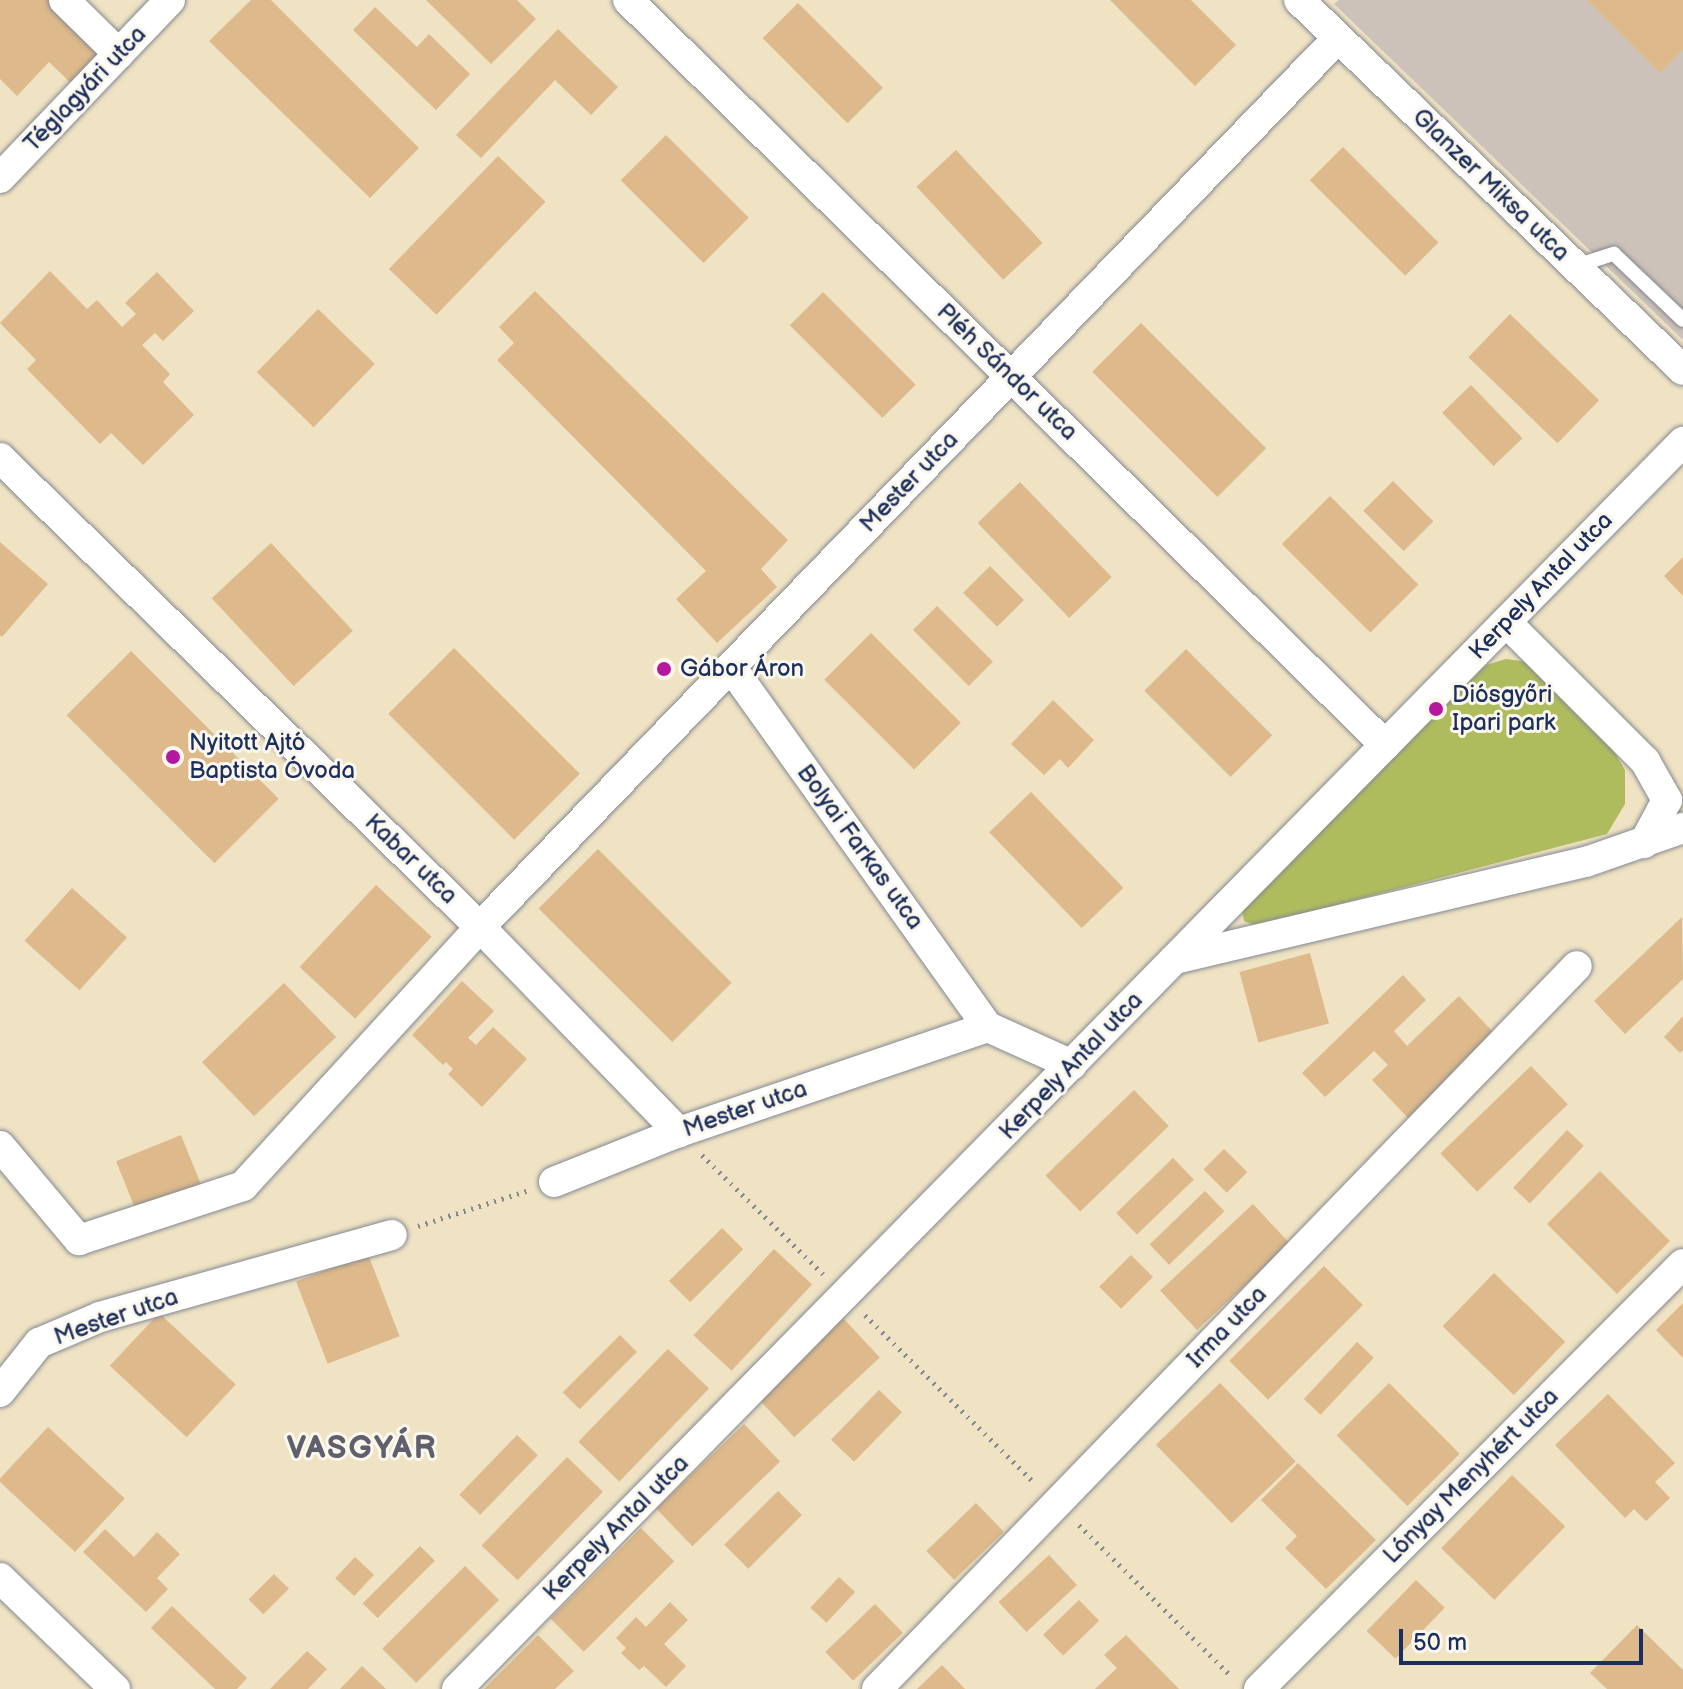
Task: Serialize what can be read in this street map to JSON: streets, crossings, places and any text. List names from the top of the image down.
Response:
{
  "streets": {
    "street": [
      "Téglagyári utca",
      "Glanzer Miksa utca",
      "Pléh Sándor utca",
      "Mester utca",
      "Kerpely Antal utca",
      "Bolyai Farkas utca",
      "Kabar utca",
      "Irma utca",
      "Lónyay Menyhért utca"
    ]
  },
  "crossings": [
    ["Glanzer Miksa utca", "Mester utca"],
    ["Pléh Sándor utca", "Mester utca"],
    ["Pléh Sándor utca", "Kerpely Antal utca"],
    ["Mester utca", "Bolyai Farkas utca"],
    ["Mester utca", "Kabar utca"]
  ],
  "districts": ["VASGYÁR"],
  "places": ["Gábor Áron", "Diósgyőri Ipari park", "Nyitott Ajtó Baptista Óvoda"],
  "scale_bar": "50 m"
}
